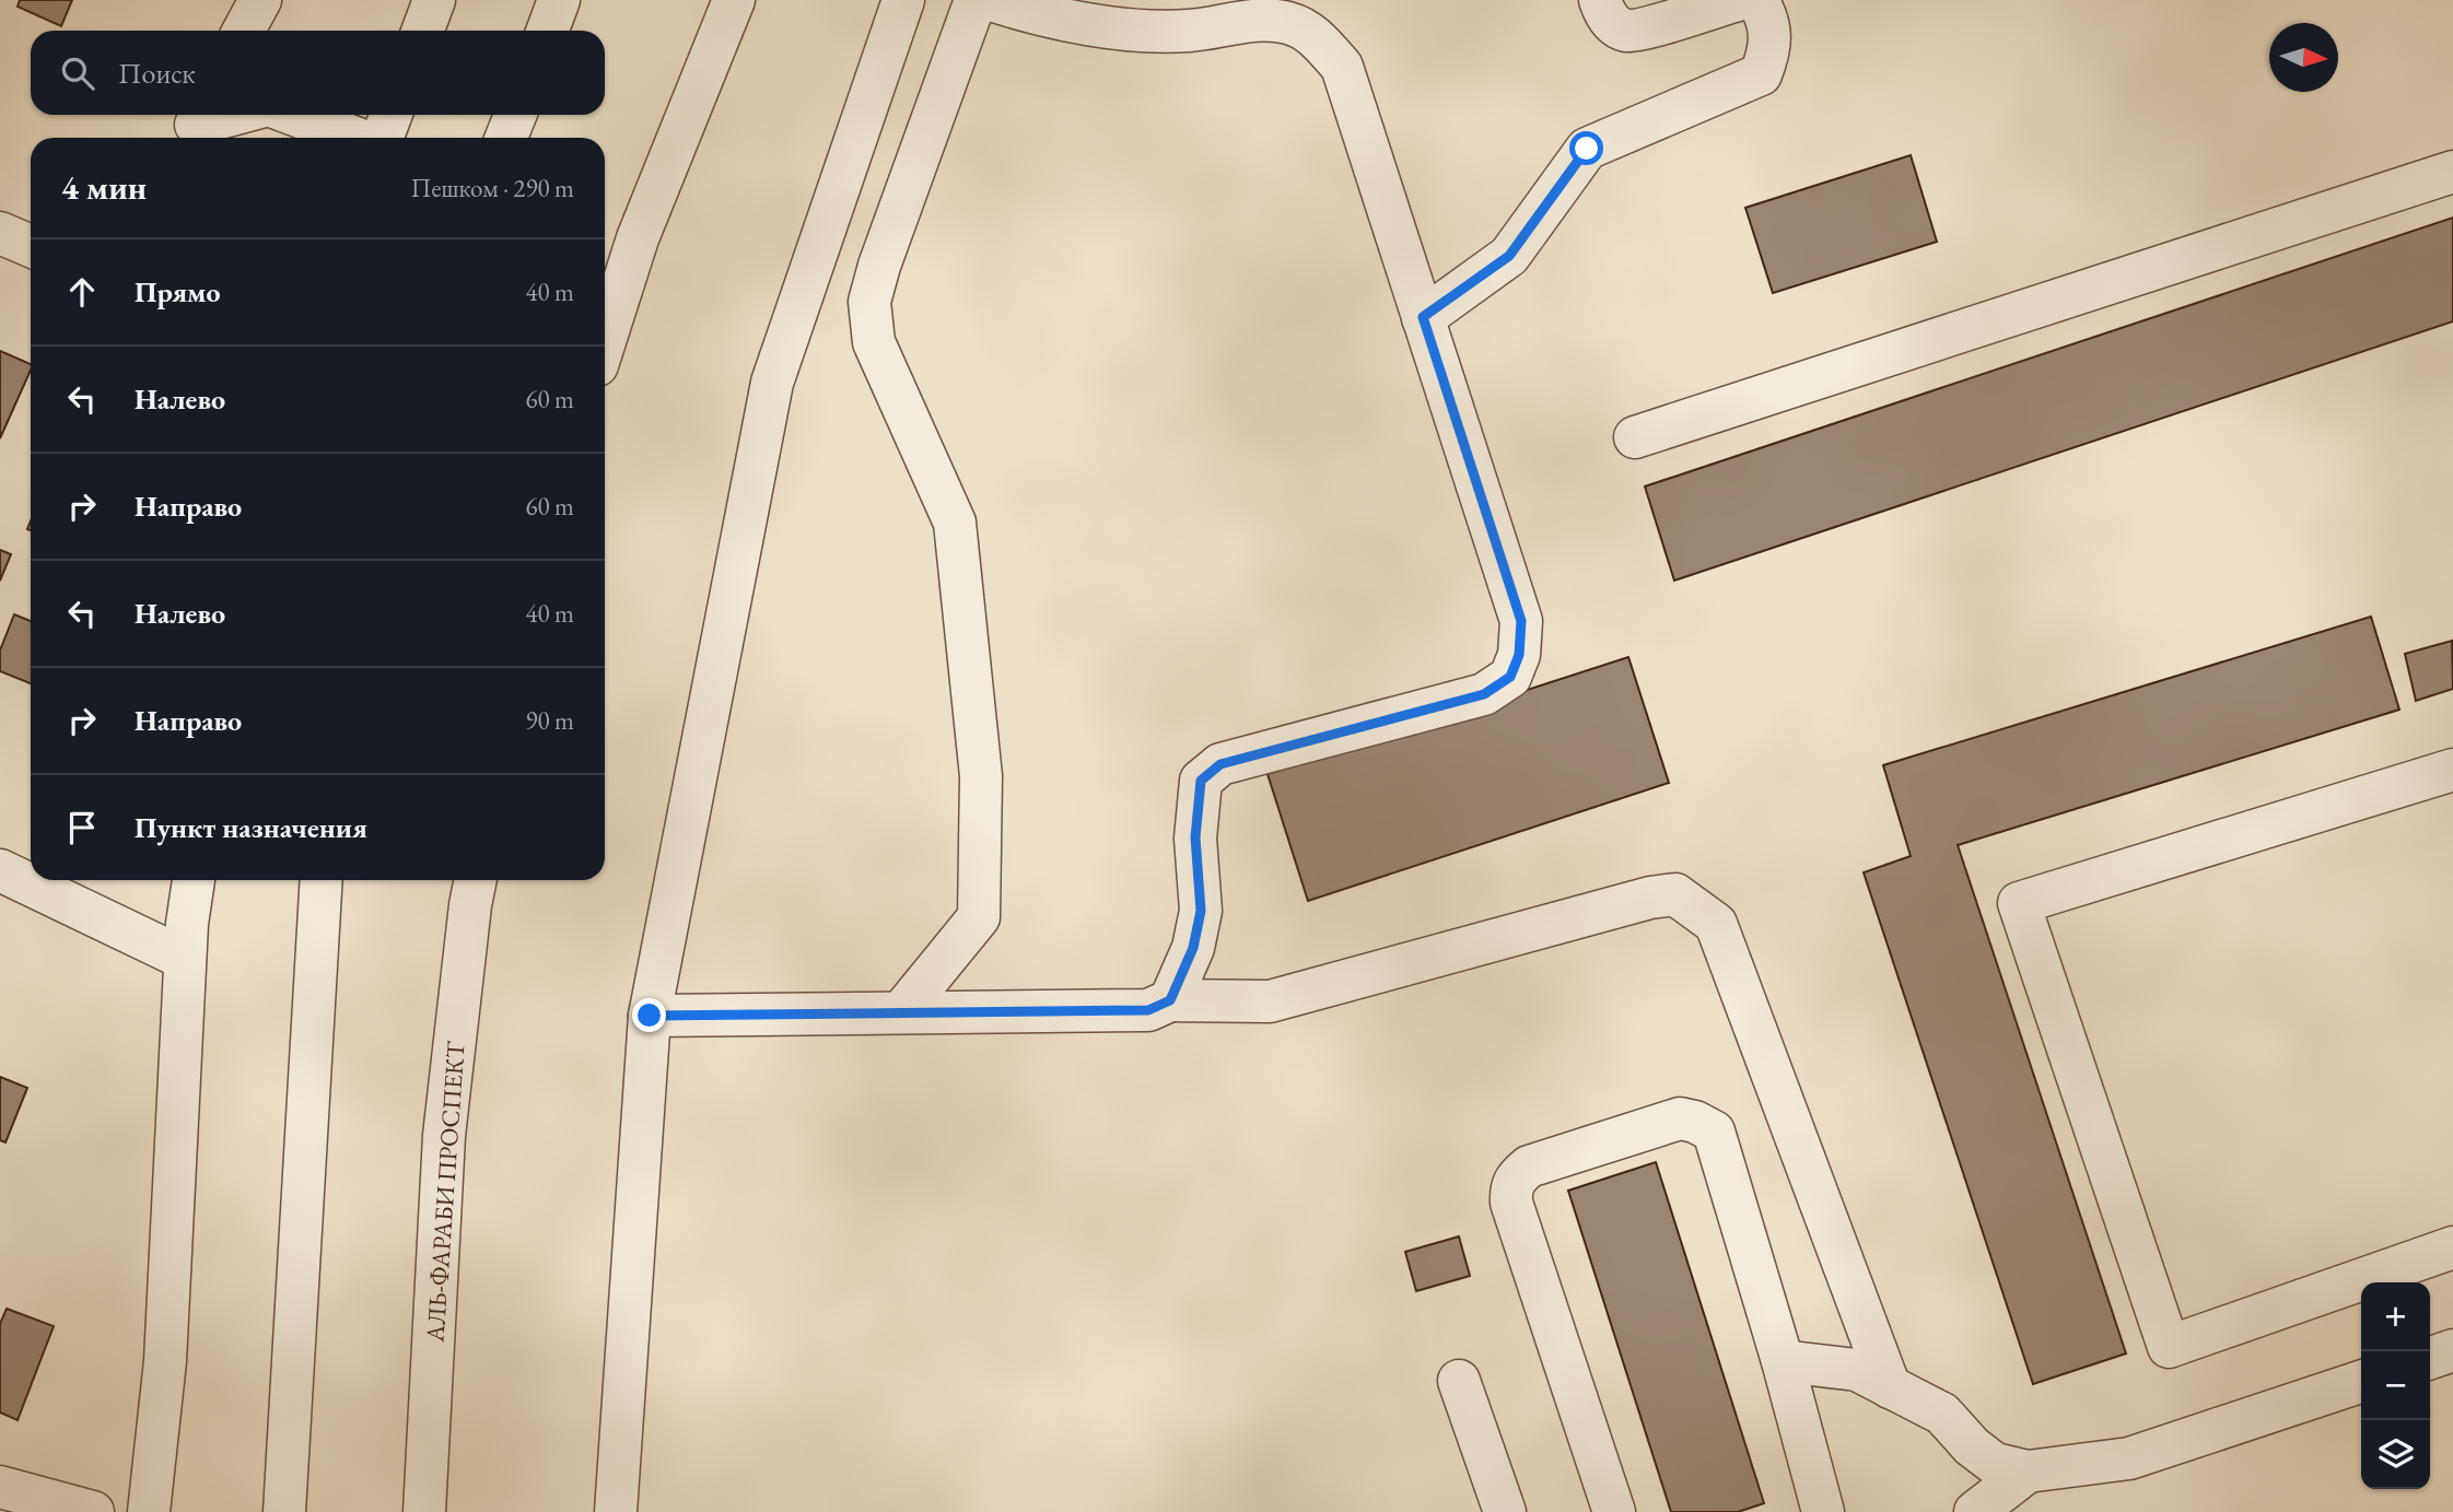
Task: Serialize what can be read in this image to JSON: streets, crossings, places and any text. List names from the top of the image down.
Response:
{
  "streets": {
    "street": ["АЛЬ-ФАРАБИ ПРОСПЕКТ"]
  },
  "north": "right",
  "page": {
    "search": "Поиск",
    "heading": ["4 мин", "Пешком · 290 m"],
    "list": [
      ["Прямо", "40 m"],
      ["Налево", "60 m"],
      ["Направо", "60 m"],
      ["Налево", "40 m"],
      ["Направо", "90 m"],
      "Пункт назначения"
    ],
    "map_buttons": ["+", "−"]
  }
}
